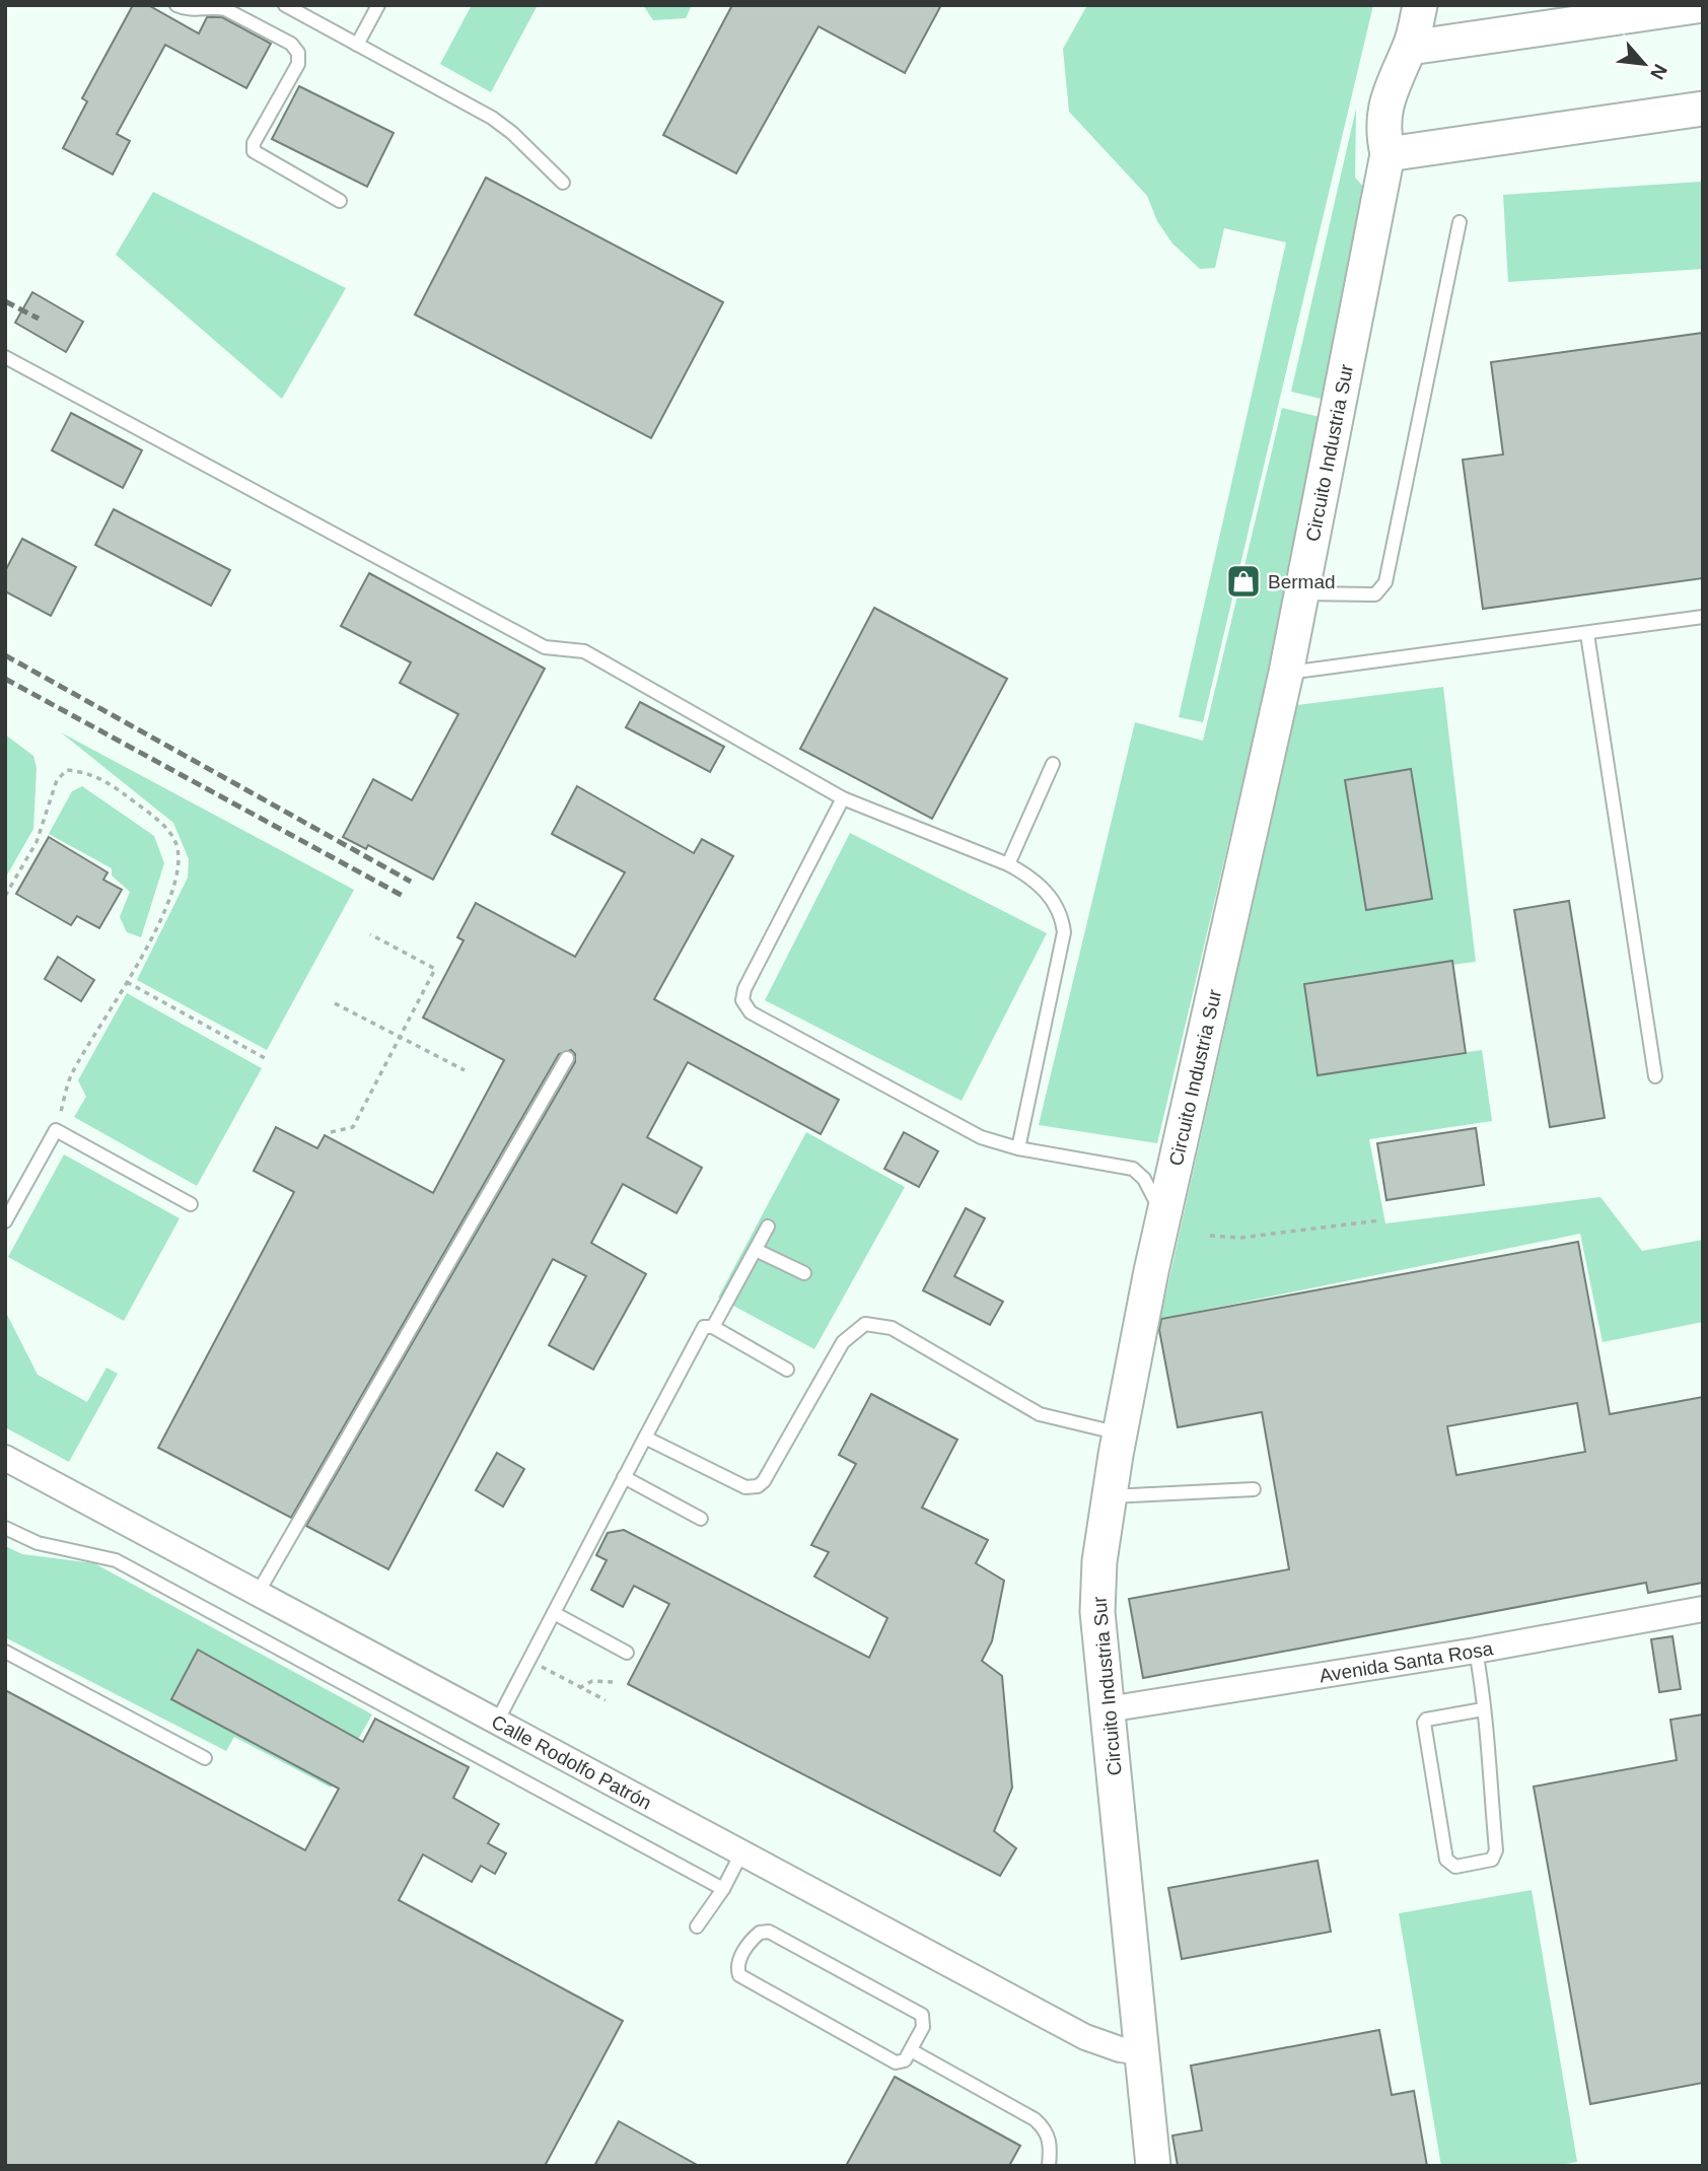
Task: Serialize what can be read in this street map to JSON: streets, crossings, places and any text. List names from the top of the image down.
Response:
{
  "streets": {
    "main road": ["Circuito Industria Sur"],
    "street": ["Avenida Santa Rosa", "Calle Rodolfo Patrón"]
  },
  "crossings": [
    ["Circuito Industria Sur", "Avenida Santa Rosa"],
    ["Circuito Industria Sur", "Calle Rodolfo Patrón"]
  ],
  "places": {
    "shop": ["Bermad"]
  },
  "north": "bottom right"
}
